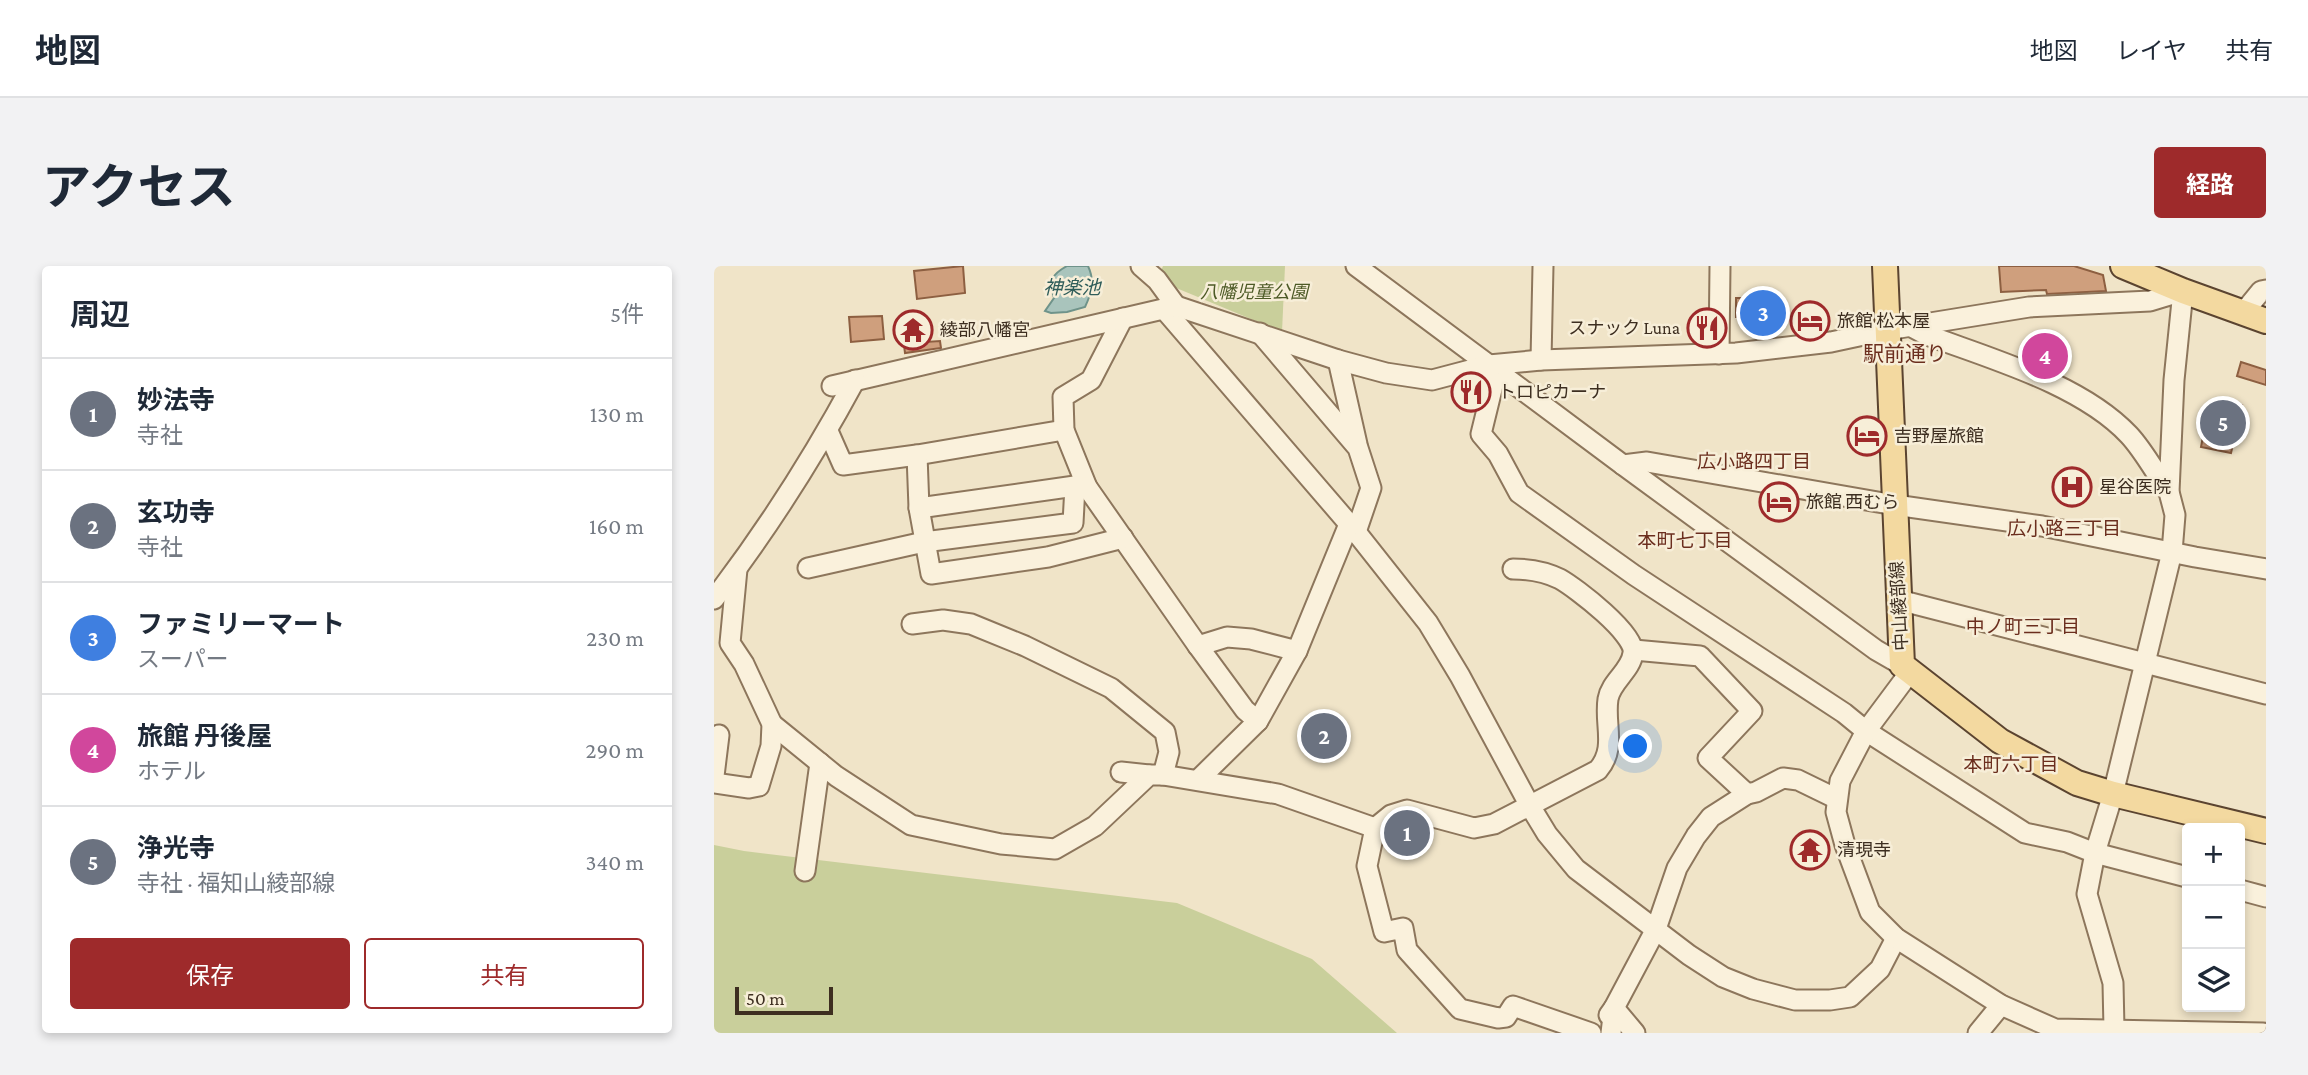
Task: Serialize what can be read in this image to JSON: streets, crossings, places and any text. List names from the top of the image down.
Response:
{
  "streets": {
    "main road": ["中山綾部線"]
  },
  "districts": [
    "駅前通り",
    "広小路四丁目",
    "広小路三丁目",
    "本町七丁目",
    "中ノ町三丁目",
    "本町六丁目"
  ],
  "water": ["神楽池"],
  "parks": ["八幡児童公園"],
  "places": {
    "hotel": ["旅館 松本屋", "吉野屋旅館", "旅館 西むら"],
    "restaurant": ["スナック Luna", "トロピカーナ"],
    "temple": ["綾部八幡宮", "清現寺"],
    "hospital": ["星谷医院"]
  },
  "scale_bar": "50 m",
  "page": {
    "header": "地図",
    "nav": ["地図", "レイヤ", "共有"],
    "title": "アクセス",
    "buttons": [
      "経路",
      ["保存", "共有"]
    ],
    "heading": ["周辺", "5件"],
    "pins": [
      "3",
      "4",
      "5",
      "2",
      "1"
    ],
    "list": [
      {
        "mark": "1",
        "name": "妙法寺",
        "note": "寺社",
        "value": "130 m"
      },
      {
        "mark": "2",
        "name": "玄功寺",
        "note": "寺社",
        "value": "160 m"
      },
      {
        "mark": "3",
        "name": "ファミリーマート",
        "note": "スーパー",
        "value": "230 m"
      },
      {
        "mark": "4",
        "name": "旅館 丹後屋",
        "note": "ホテル",
        "value": "290 m"
      },
      {
        "mark": "5",
        "name": "浄光寺",
        "note": "寺社 · 福知山綾部線",
        "value": "340 m"
      }
    ],
    "map_buttons": ["+", "−"],
    "scale": "50 m"
  }
}
